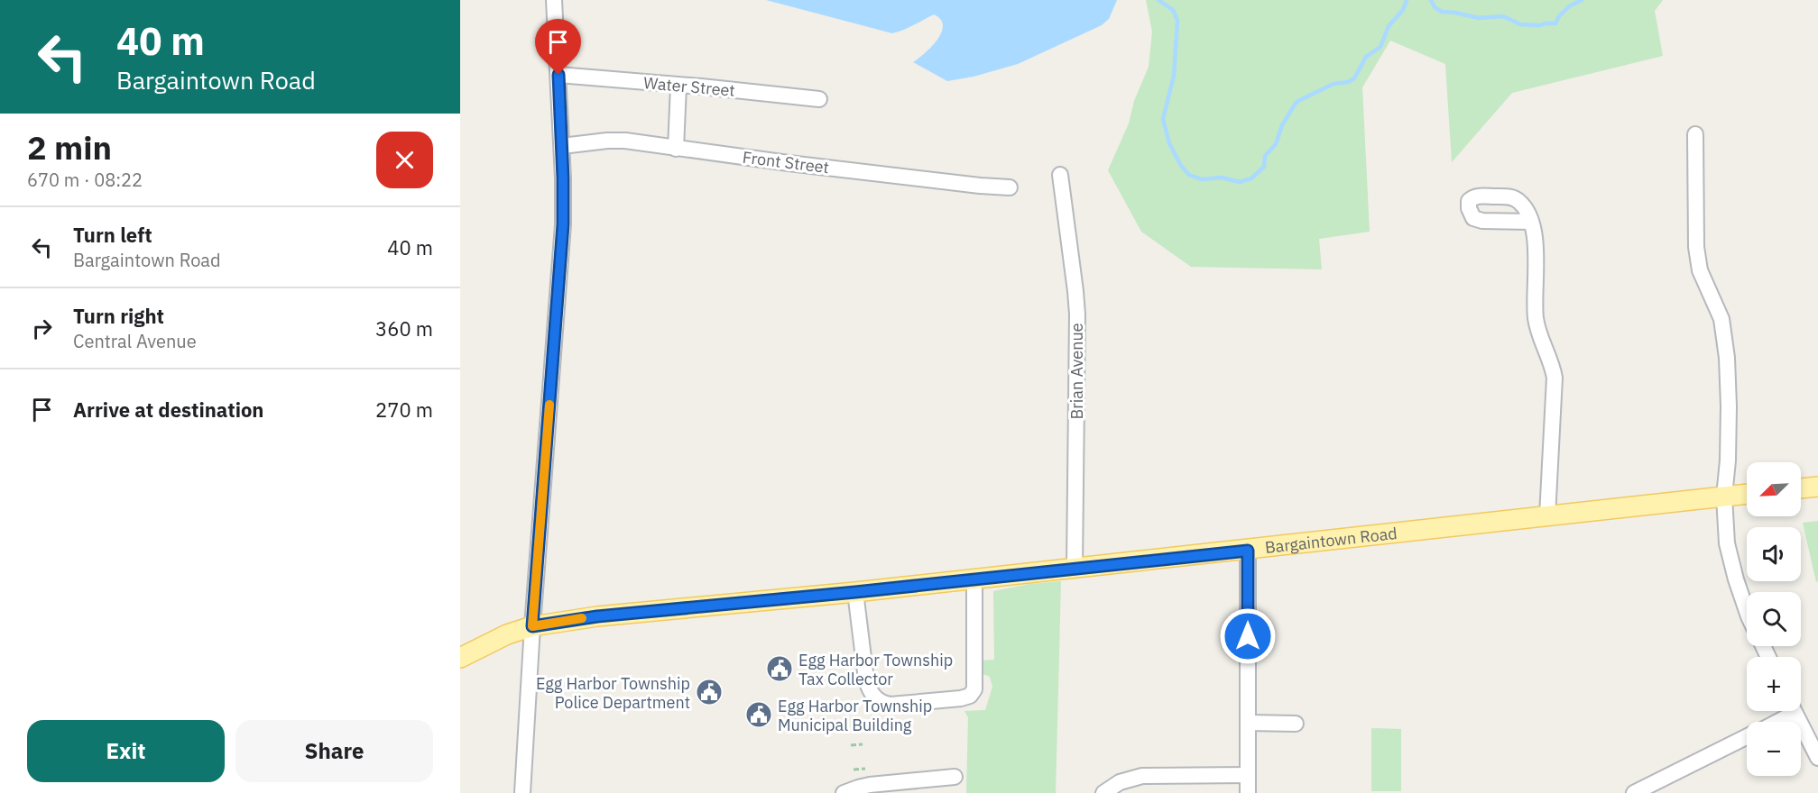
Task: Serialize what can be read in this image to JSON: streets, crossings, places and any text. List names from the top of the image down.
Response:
{
  "streets": {
    "main road": ["Bargaintown Road"],
    "street": ["Water Street", "Front Street", "Brian Avenue"]
  },
  "crossings": [
    ["Brian Avenue", "Bargaintown Road"]
  ],
  "places": {
    "public building": ["Egg Harbor Township Tax Collector", "Egg Harbor Township Police Department", "Egg Harbor Township Municipal Building"]
  },
  "north": "bottom left",
  "page": {
    "turn": ["40 m", "Bargaintown Road"],
    "heading": ["2 min", "670 m · 08:22"],
    "list": [
      {
        "name": "Turn left",
        "note": "Bargaintown Road",
        "value": "40 m"
      },
      {
        "name": "Turn right",
        "note": "Central Avenue",
        "value": "360 m"
      },
      {
        "name": "Arrive at destination",
        "value": "270 m"
      }
    ],
    "map_buttons": ["+", "−"],
    "buttons": ["Exit", "Share"]
  }
}
